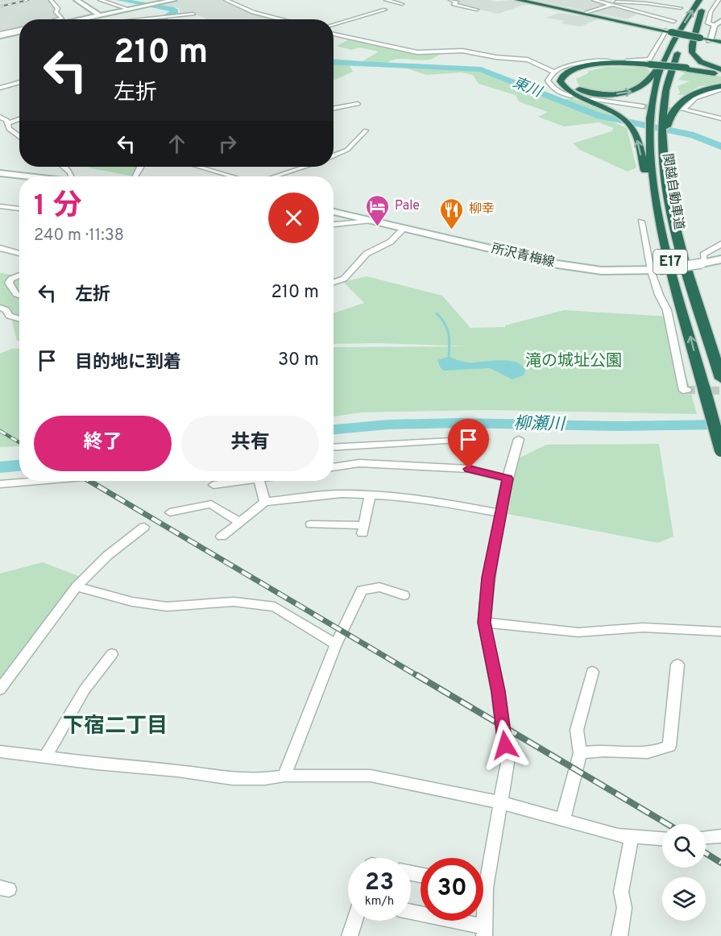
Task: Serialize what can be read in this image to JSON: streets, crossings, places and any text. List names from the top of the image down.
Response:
{
  "streets": {
    "highway": ["関越自動車道", "E17"],
    "street": ["所沢青梅線"]
  },
  "districts": ["下宿二丁目"],
  "water": ["東川", "柳瀬川"],
  "parks": ["滝の城址公園"],
  "places": {
    "hotel": ["Pale"],
    "restaurant": ["柳幸"]
  },
  "page": {
    "turn": ["210 m", "左折"],
    "heading": ["1 分", "240 m · 11:38"],
    "list": [
      {
        "name": "左折",
        "value": "210 m"
      },
      {
        "name": "目的地に到着",
        "value": "30 m"
      }
    ],
    "buttons": ["終了", "共有"],
    "speed": "23 km/h",
    "limit": "30"
  }
}
